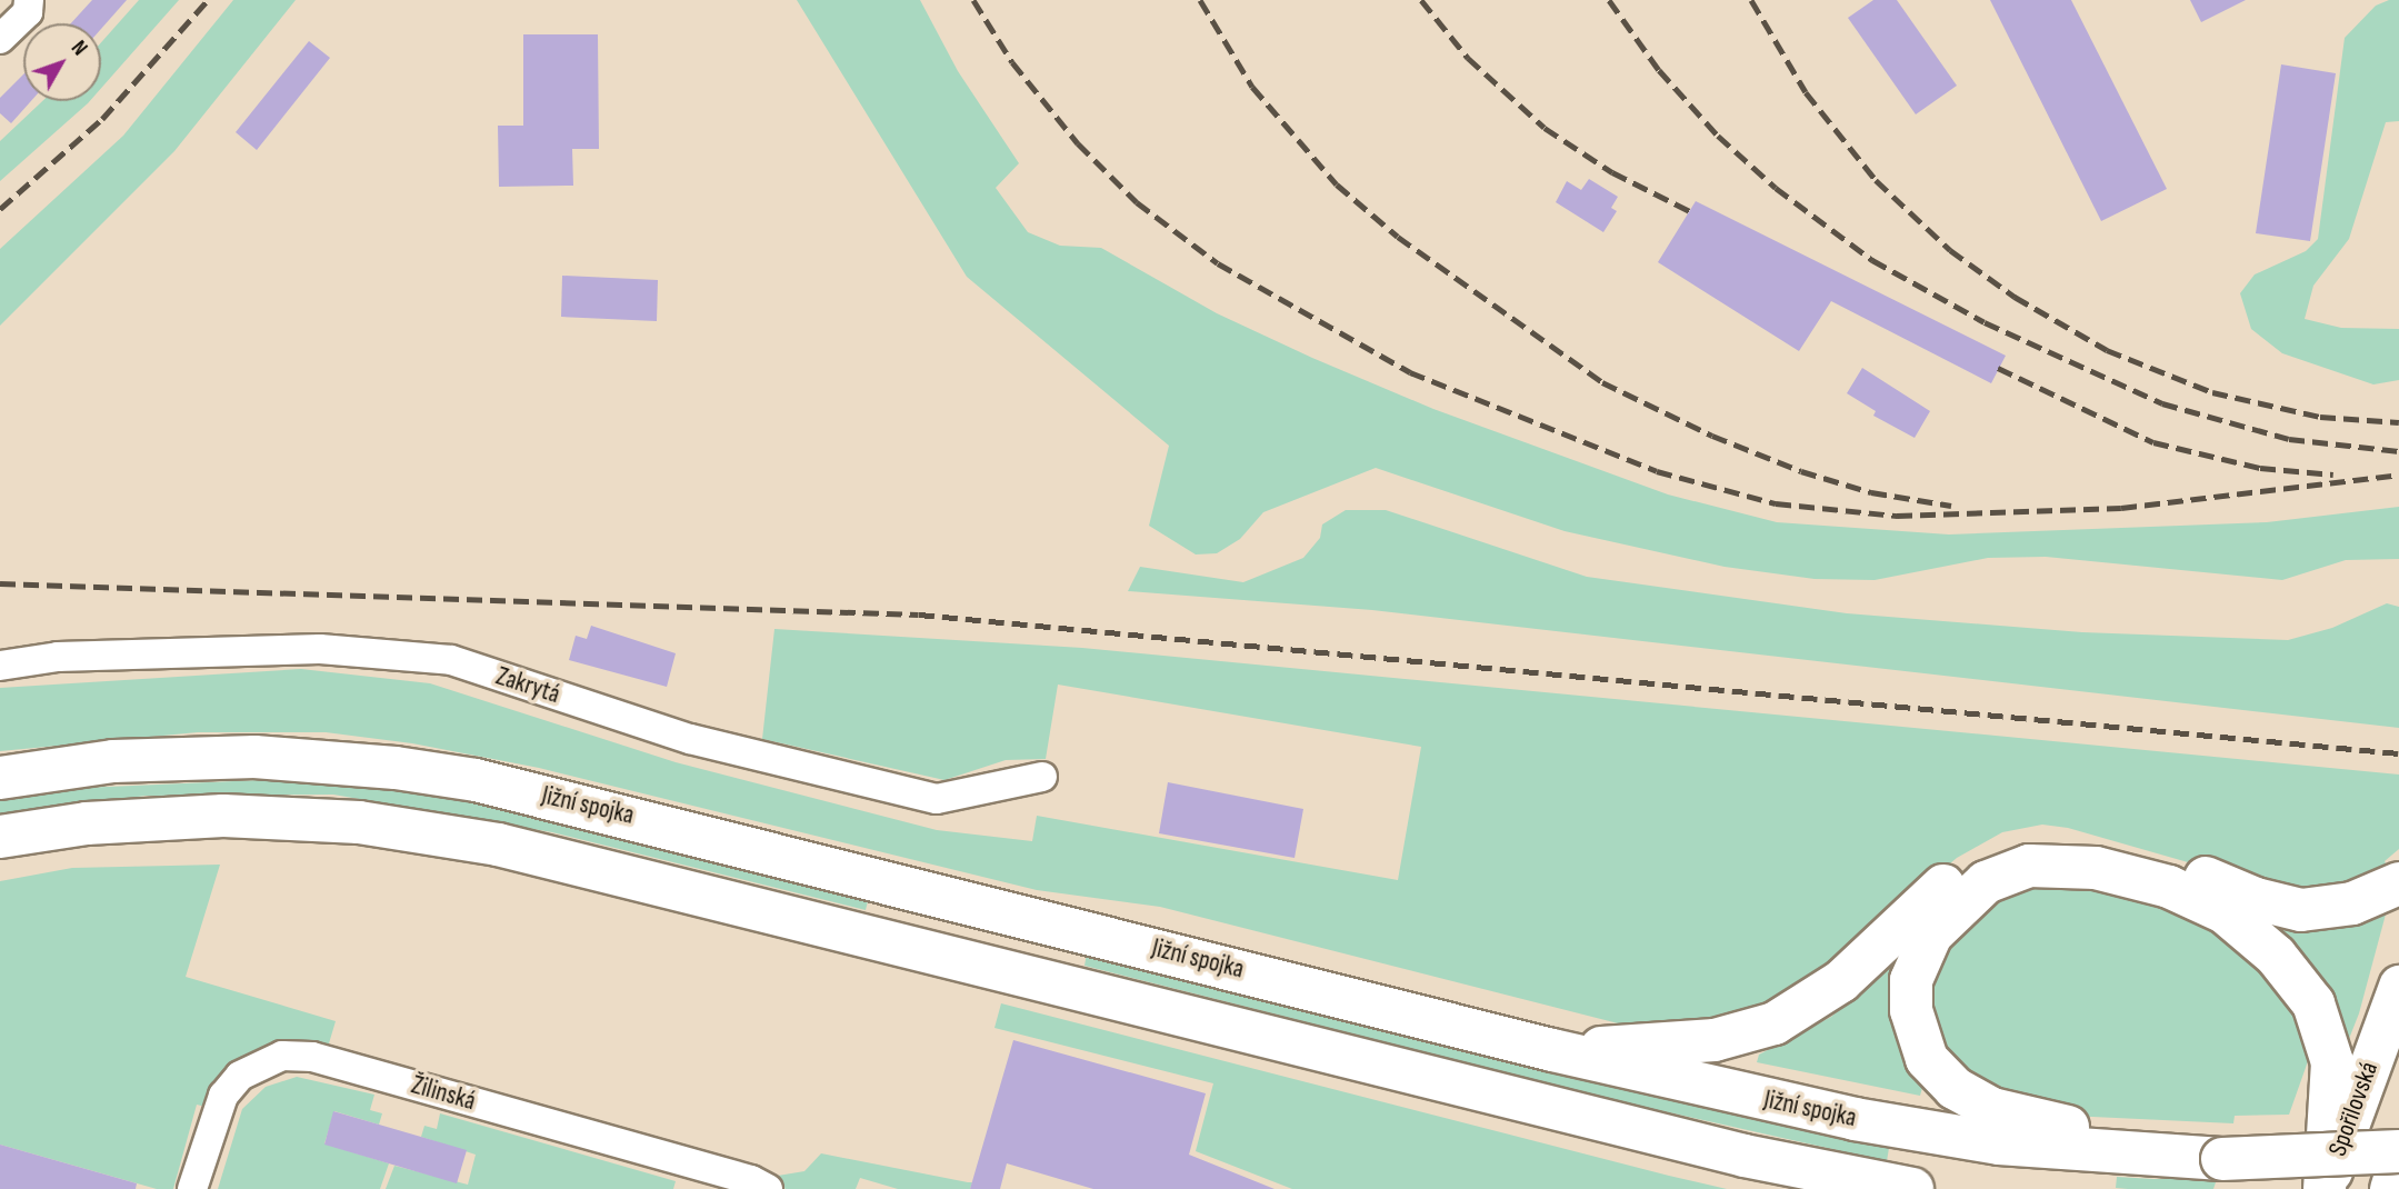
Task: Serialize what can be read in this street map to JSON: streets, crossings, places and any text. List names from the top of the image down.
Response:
{
  "streets": {
    "highway": ["Jižní spojka"],
    "main road": ["Spořilovská"],
    "street": ["Zakrytá", "Žilinská"]
  },
  "north": "top right"
}
